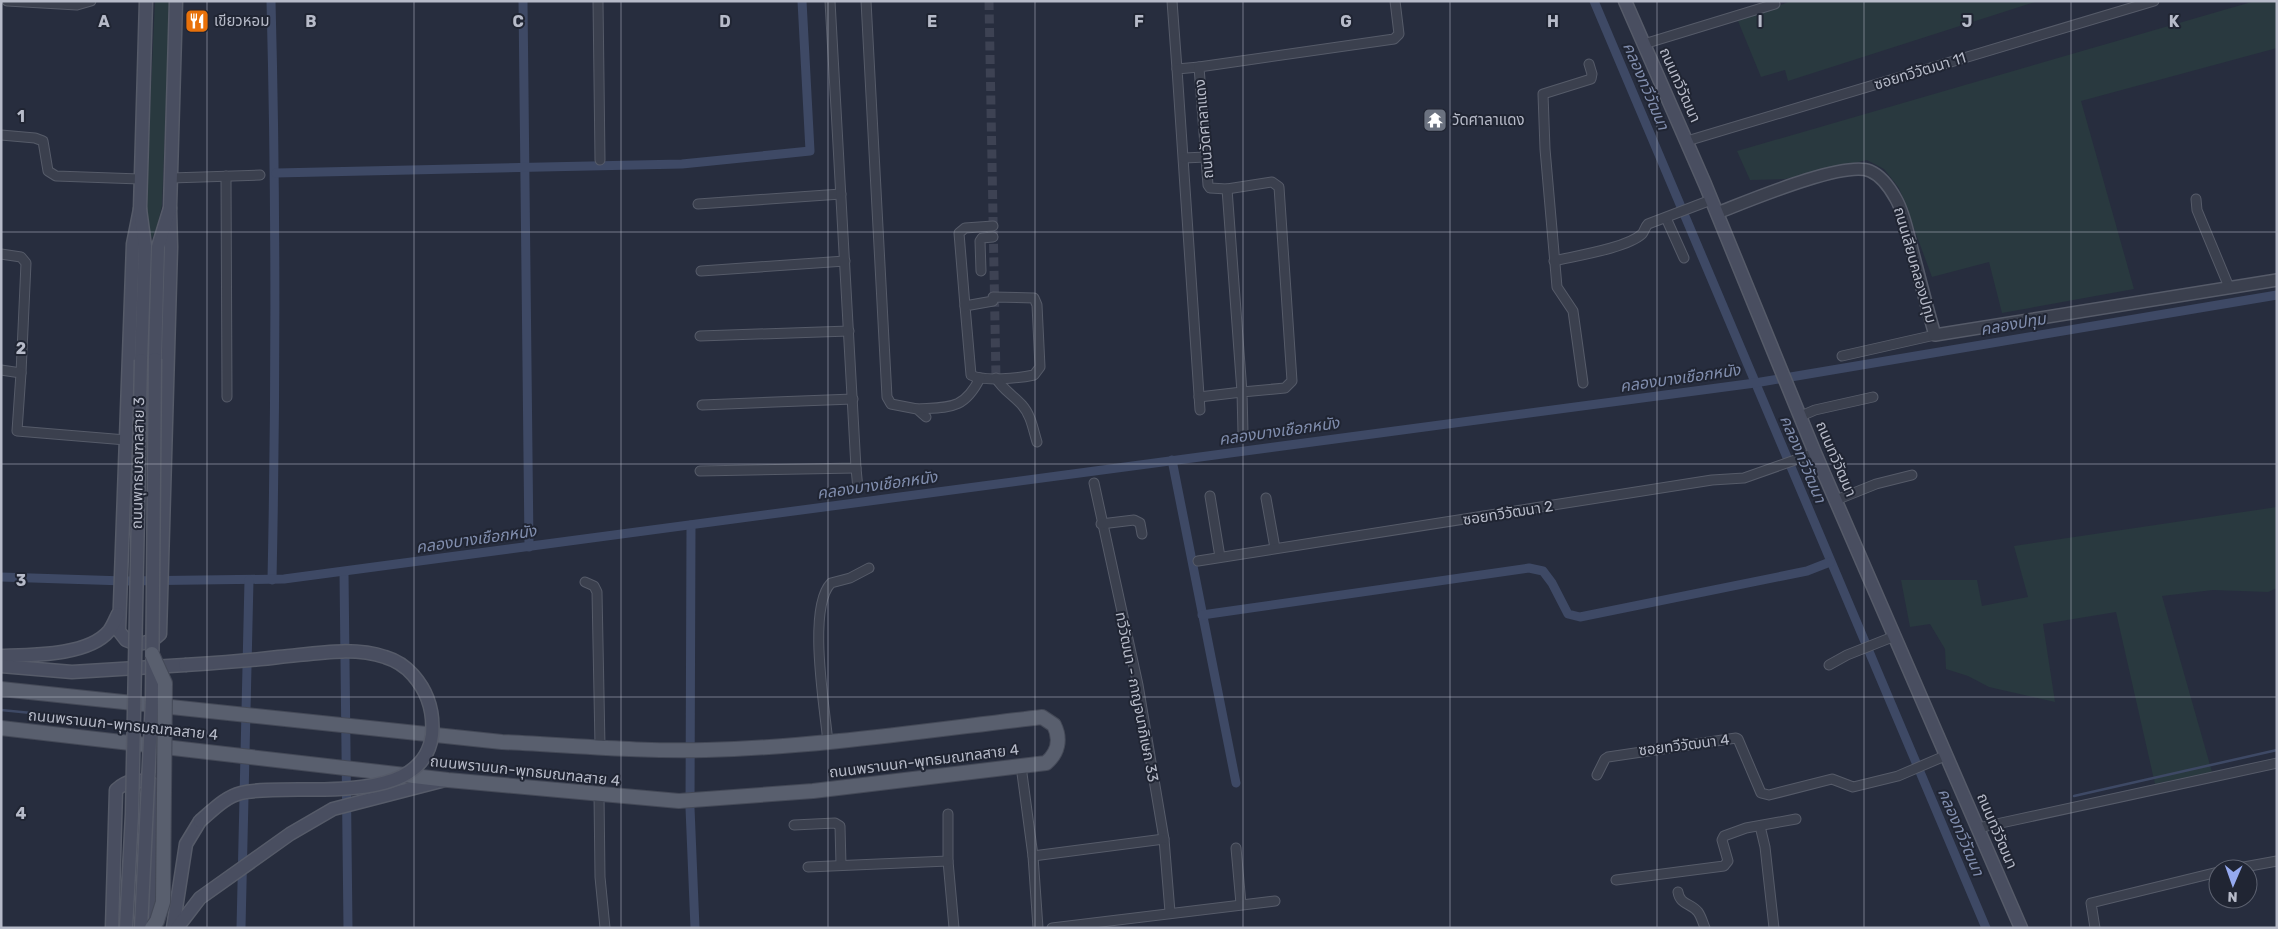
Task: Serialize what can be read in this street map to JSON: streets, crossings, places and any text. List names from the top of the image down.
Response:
{
  "streets": {
    "main road": ["ถนนทวีวัฒนา", "ถนนพุทธมณฑลสาย 3", "ถนนพรานนก-พุทธมณฑลสาย 4"],
    "street": [
      "ซอยทวีวัฒนา 11",
      "ถนนวัดศาลาแดง",
      "ถนนเลียบคลองปทุม",
      "ซอยทวีวัฒนา 2",
      "ทวีวัฒนา - กาญจนาภิเษก 33",
      "ซอยทวีวัฒนา 4"
    ]
  },
  "crossings": [
    ["ซอยทวีวัฒนา 11", "ถนนทวีวัฒนา"],
    ["ถนนทวีวัฒนา", "ถนนเลียบคลองปทุม"],
    ["ถนนทวีวัฒนา", "ซอยทวีวัฒนา 2"],
    ["ถนนทวีวัฒนา", "ซอยทวีวัฒนา 4"]
  ],
  "water": ["คลองทวีวัฒนา", "คลองปทุม", "คลองบางเชือกหนัง"],
  "places": {
    "restaurant": ["เขียวหอม"],
    "temple": ["วัดศาลาแดง"]
  },
  "north": "bottom",
  "grid": {
    "columns": [
      "A",
      "B",
      "C",
      "D",
      "E",
      "F",
      "G",
      "H",
      "I",
      "J",
      "K"
    ],
    "rows": [
      "1",
      "2",
      "3",
      "4"
    ]
  }
}
